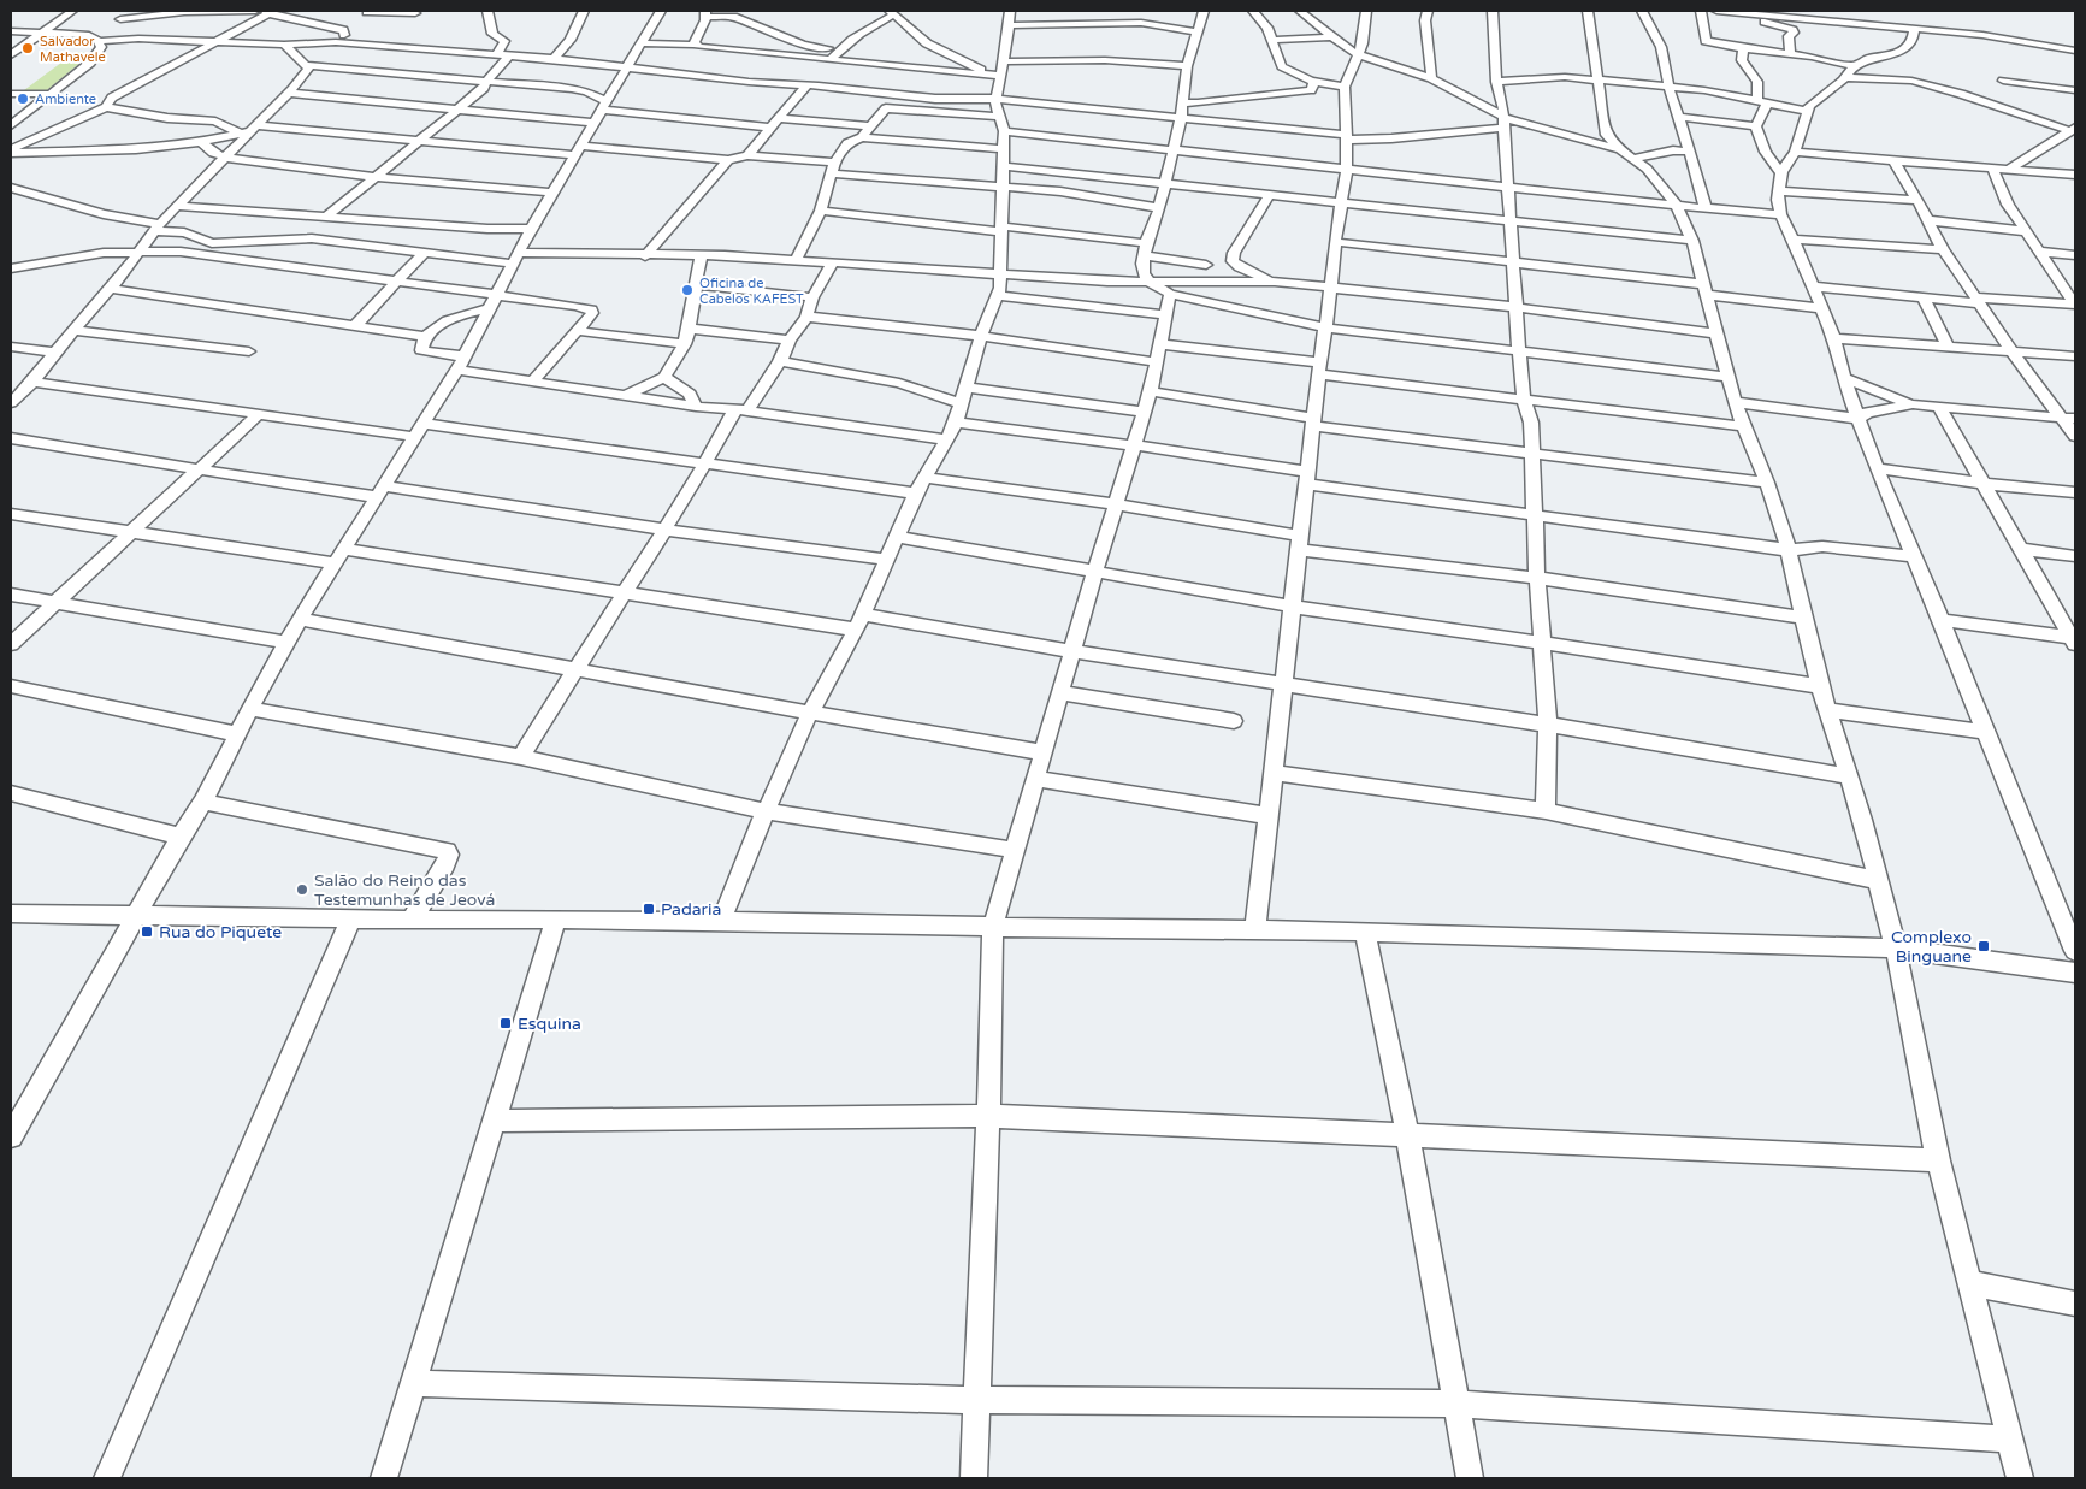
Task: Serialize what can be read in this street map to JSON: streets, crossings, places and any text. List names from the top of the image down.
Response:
{
  "places": {
    "other": [
      "Salvador Mathavele",
      "Ambiente",
      "Oficina de Cabelos KAFEST",
      "Salão do Reino das Testemunhas de Jeová"
    ],
    "transit": [
      "Padaria",
      "Rua do Piquete",
      "Complexo Binguane",
      "Esquina"
    ]
  }
}
